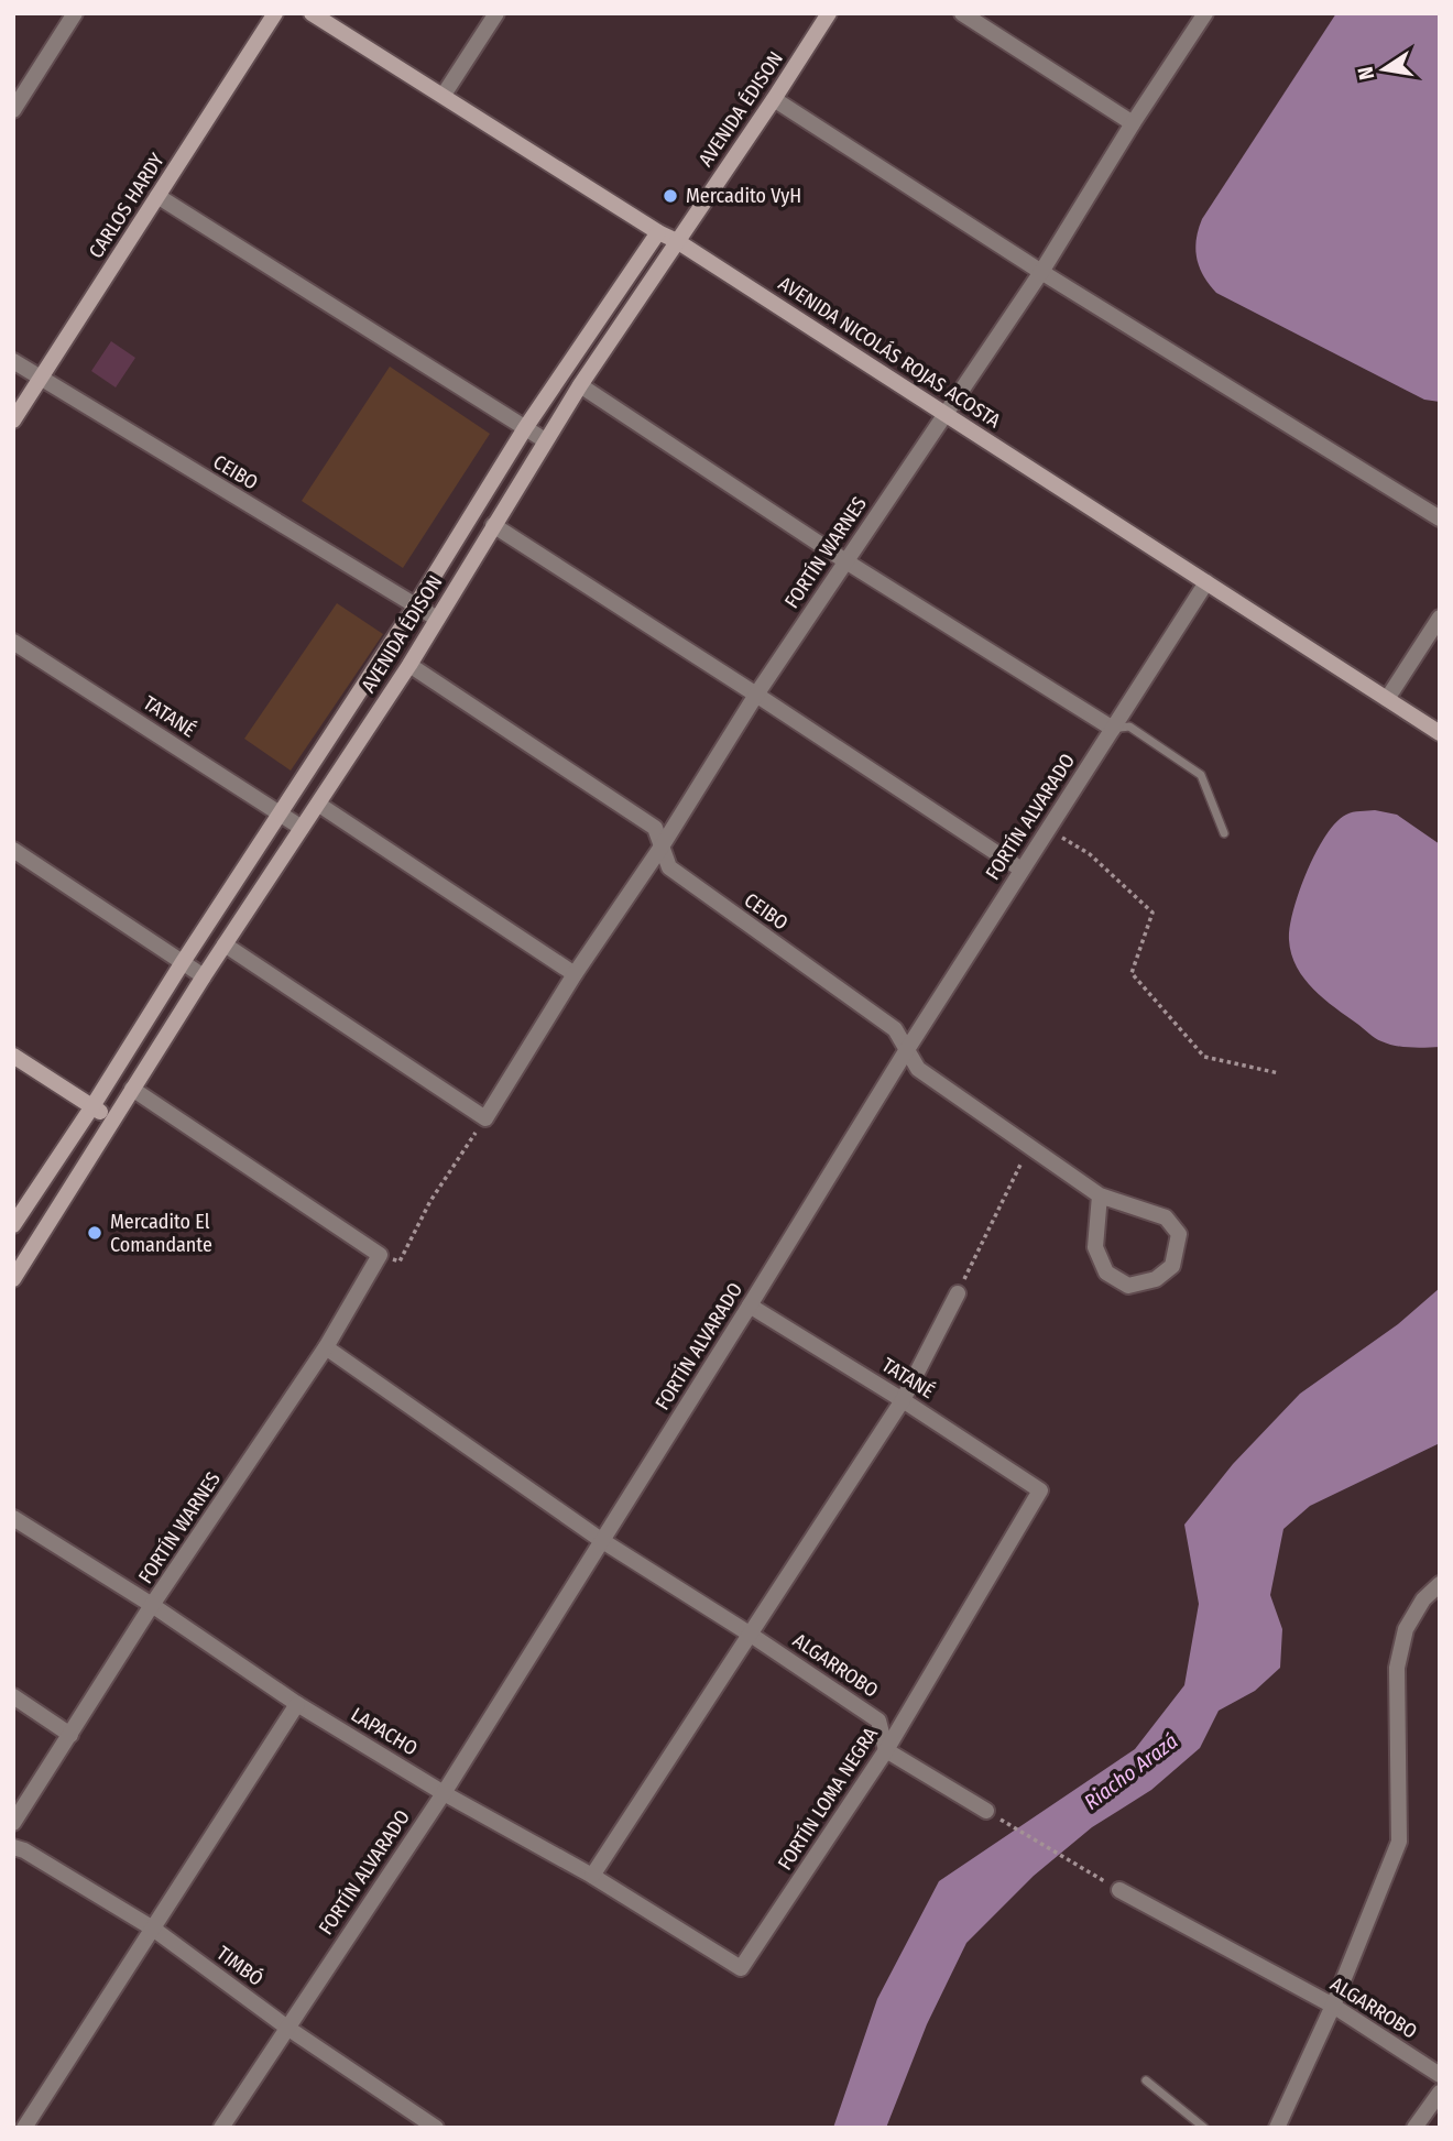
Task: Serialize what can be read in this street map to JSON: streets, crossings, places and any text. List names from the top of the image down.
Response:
{
  "streets": {
    "main road": ["AVENIDA ÉDISON", "CARLOS HARDY", "AVENIDA NICOLÁS ROJAS ACOSTA"],
    "street": [
      "CEIBO",
      "FORTÍN WARNES",
      "TATANÉ",
      "FORTÍN ALVARADO",
      "ALGARROBO",
      "LAPACHO",
      "FORTÍN LOMA NEGRA",
      "TIMBÓ"
    ]
  },
  "crossings": [
    ["AVENIDA ÉDISON", "AVENIDA NICOLÁS ROJAS ACOSTA"],
    ["AVENIDA ÉDISON", "CEIBO"],
    ["AVENIDA ÉDISON", "TATANÉ"],
    ["CARLOS HARDY", "CEIBO"],
    ["AVENIDA NICOLÁS ROJAS ACOSTA", "FORTÍN WARNES"],
    ["AVENIDA NICOLÁS ROJAS ACOSTA", "FORTÍN ALVARADO"],
    ["CEIBO", "FORTÍN WARNES"],
    ["CEIBO", "FORTÍN ALVARADO"],
    ["FORTÍN WARNES", "ALGARROBO"],
    ["FORTÍN WARNES", "LAPACHO"],
    ["TATANÉ", "FORTÍN ALVARADO"],
    ["TATANÉ", "FORTÍN LOMA NEGRA"],
    ["FORTÍN ALVARADO", "ALGARROBO"],
    ["FORTÍN ALVARADO", "LAPACHO"],
    ["FORTÍN ALVARADO", "TIMBÓ"],
    ["ALGARROBO", "FORTÍN LOMA NEGRA"],
    ["LAPACHO", "FORTÍN LOMA NEGRA"]
  ],
  "water": ["Riacho Arazá"],
  "places": ["Mercadito VyH", "Mercadito El Comandante"],
  "north": "left"
}
